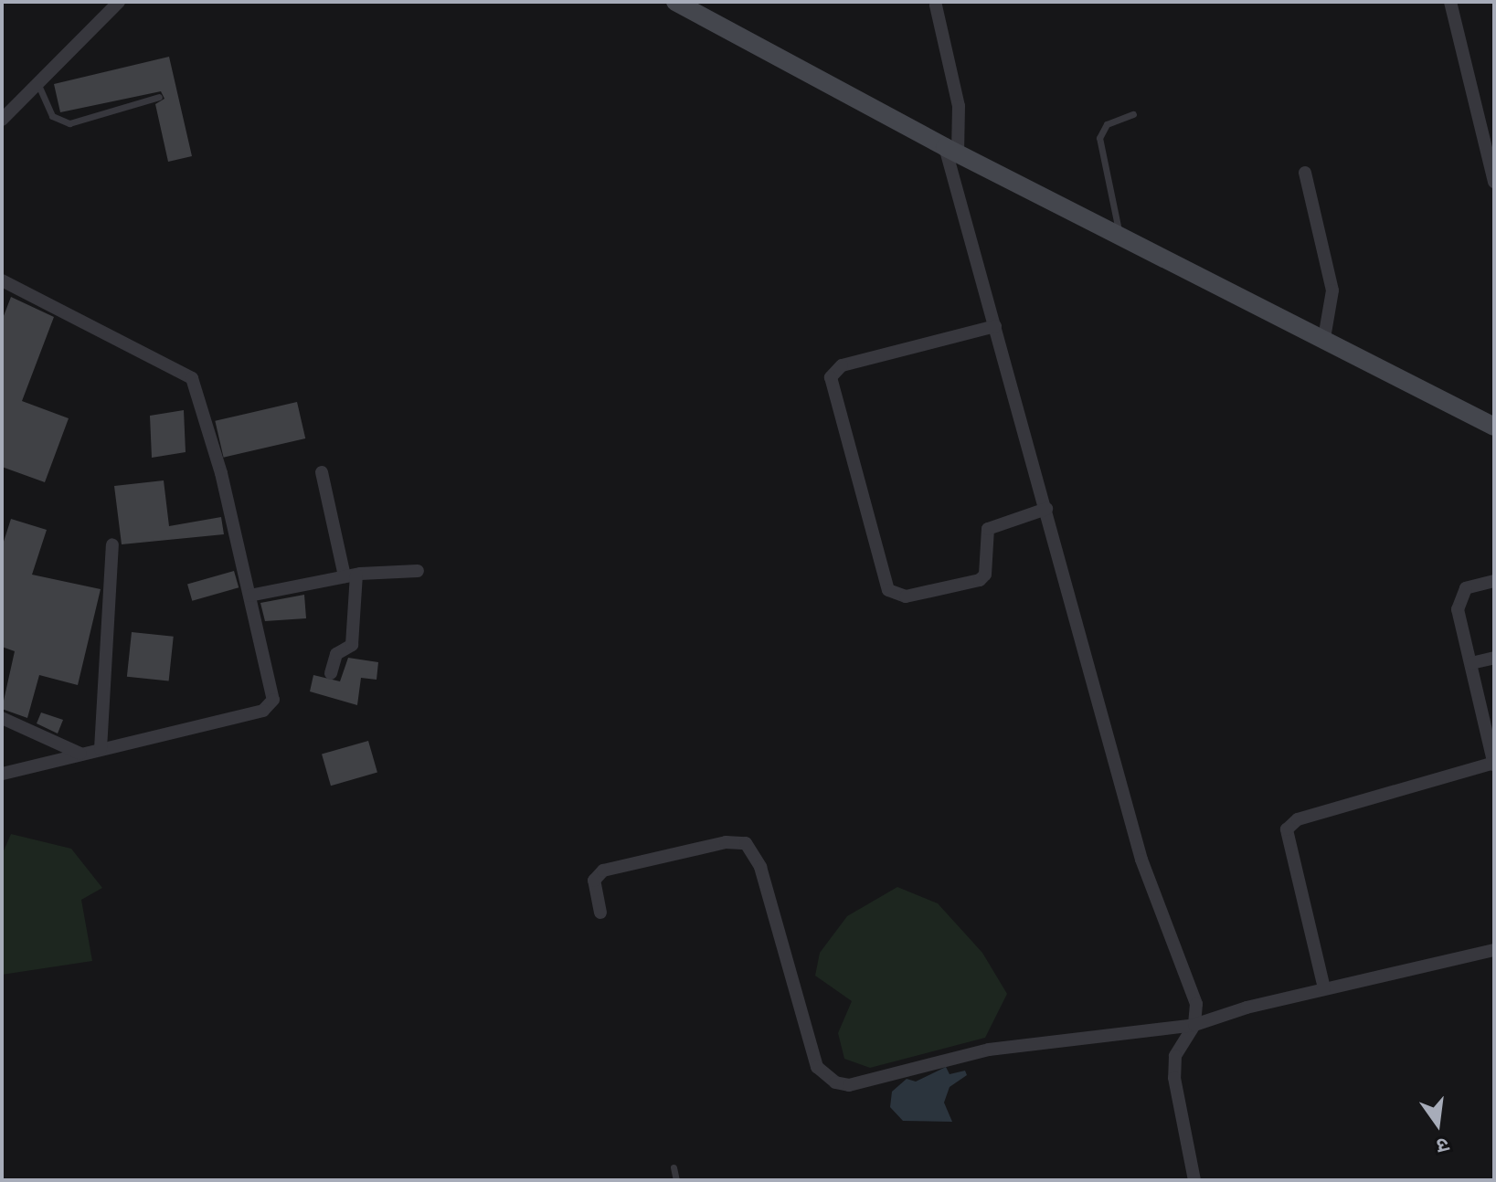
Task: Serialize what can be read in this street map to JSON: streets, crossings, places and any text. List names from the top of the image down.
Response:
{
  "north": "bottom"
}
